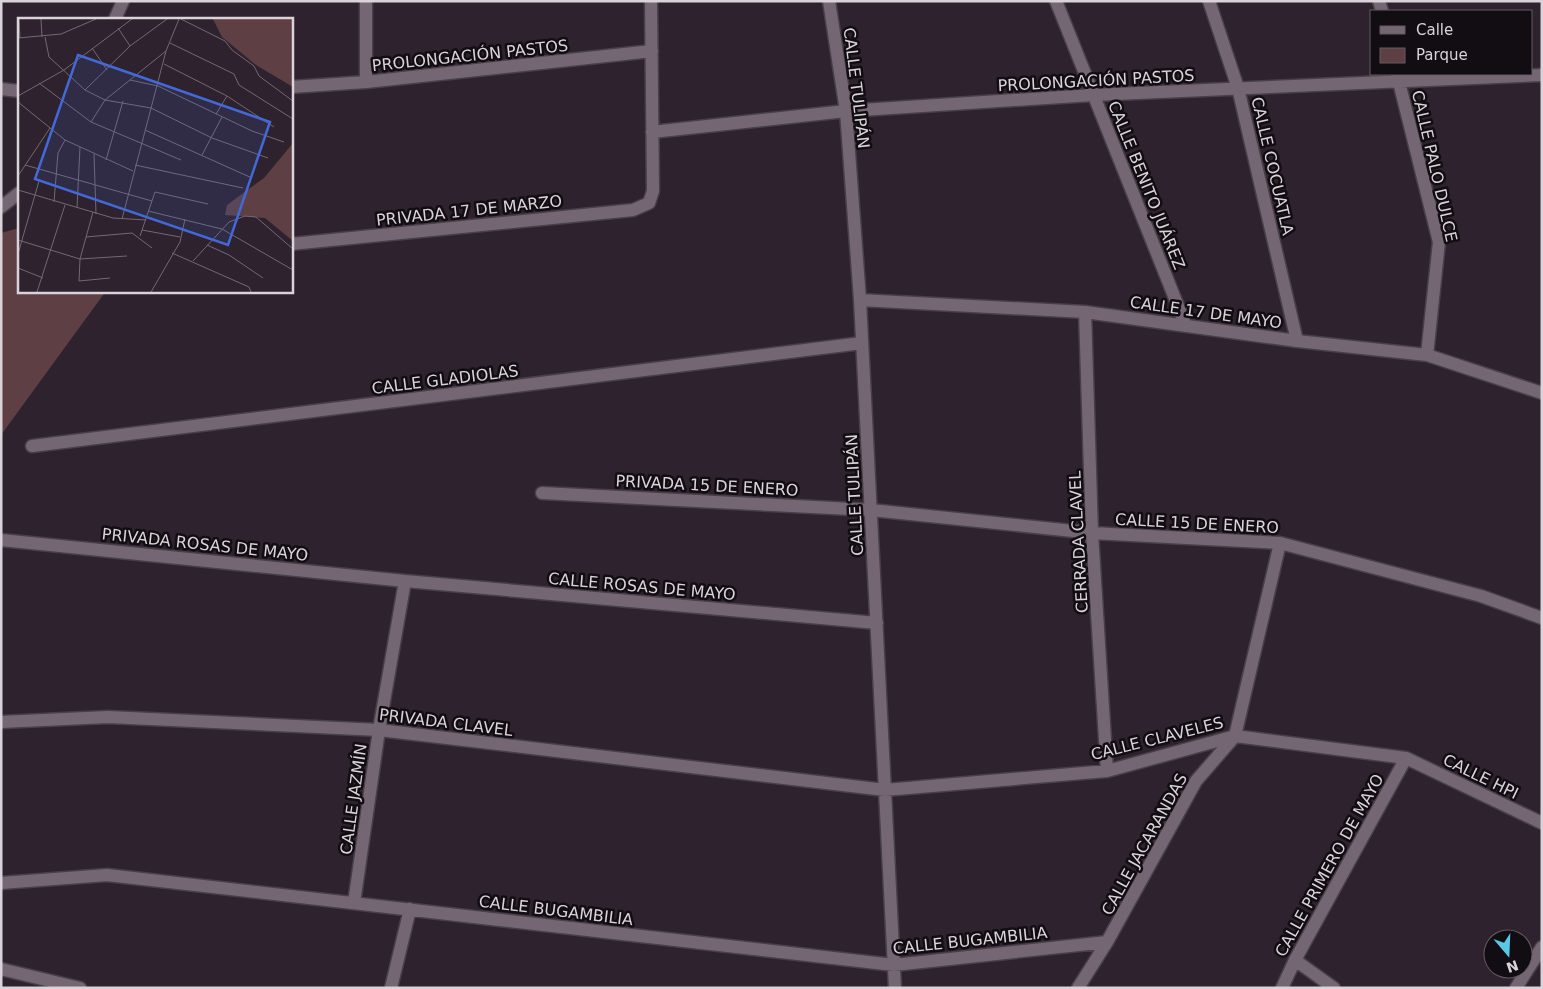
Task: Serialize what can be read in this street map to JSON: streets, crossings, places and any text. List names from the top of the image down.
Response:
{
  "streets": {
    "street": [
      "PROLONGACIÓN PASTOS",
      "CALLE TULIPÁN",
      "CALLE COCUATLA",
      "CALLE PALO DULCE",
      "CALLE BENITO JUÁREZ",
      "PRIVADA 17 DE MARZO",
      "CALLE 17 DE MAYO",
      "CALLE GLADIOLAS",
      "PRIVADA 15 DE ENERO",
      "CALLE 15 DE ENERO",
      "CERRADA CLAVEL",
      "PRIVADA ROSAS DE MAYO",
      "CALLE ROSAS DE MAYO",
      "PRIVADA CLAVEL",
      "CALLE CLAVELES",
      "CALLE HPI",
      "CALLE JAZMÍN",
      "CALLE JACARANDAS",
      "CALLE PRIMERO DE MAYO",
      "CALLE BUGAMBILIA"
    ]
  },
  "crossings": [
    ["PROLONGACIÓN PASTOS", "CALLE TULIPÁN"],
    ["PROLONGACIÓN PASTOS", "CALLE COCUATLA"],
    ["PROLONGACIÓN PASTOS", "CALLE PALO DULCE"],
    ["PROLONGACIÓN PASTOS", "CALLE BENITO JUÁREZ"],
    ["PROLONGACIÓN PASTOS", "PRIVADA 17 DE MARZO"],
    ["CALLE TULIPÁN", "CALLE 17 DE MAYO"],
    ["CALLE TULIPÁN", "CALLE GLADIOLAS"],
    ["CALLE TULIPÁN", "PRIVADA 15 DE ENERO"],
    ["CALLE TULIPÁN", "CALLE 15 DE ENERO"],
    ["CALLE TULIPÁN", "CALLE ROSAS DE MAYO"],
    ["CALLE TULIPÁN", "PRIVADA CLAVEL"],
    ["CALLE TULIPÁN", "CALLE CLAVELES"],
    ["CALLE TULIPÁN", "CALLE BUGAMBILIA"],
    ["CALLE COCUATLA", "CALLE 17 DE MAYO"],
    ["CALLE PALO DULCE", "CALLE 17 DE MAYO"],
    ["CALLE BENITO JUÁREZ", "CALLE 17 DE MAYO"],
    ["CALLE 17 DE MAYO", "CERRADA CLAVEL"],
    ["PRIVADA 15 DE ENERO", "CALLE 15 DE ENERO"],
    ["CALLE 15 DE ENERO", "CERRADA CLAVEL"],
    ["CALLE 15 DE ENERO", "CALLE JACARANDAS"],
    ["CERRADA CLAVEL", "CALLE CLAVELES"],
    ["PRIVADA ROSAS DE MAYO", "CALLE ROSAS DE MAYO"],
    ["PRIVADA ROSAS DE MAYO", "CALLE JAZMÍN"],
    ["CALLE ROSAS DE MAYO", "CALLE JAZMÍN"],
    ["PRIVADA CLAVEL", "CALLE CLAVELES"],
    ["PRIVADA CLAVEL", "CALLE JAZMÍN"],
    ["CALLE CLAVELES", "CALLE HPI"],
    ["CALLE CLAVELES", "CALLE JACARANDAS"],
    ["CALLE CLAVELES", "CALLE PRIMERO DE MAYO"],
    ["CALLE HPI", "CALLE PRIMERO DE MAYO"],
    ["CALLE JAZMÍN", "CALLE BUGAMBILIA"],
    ["CALLE JACARANDAS", "CALLE BUGAMBILIA"]
  ],
  "legend": ["Calle", "Parque"],
  "north": "bottom"
}
